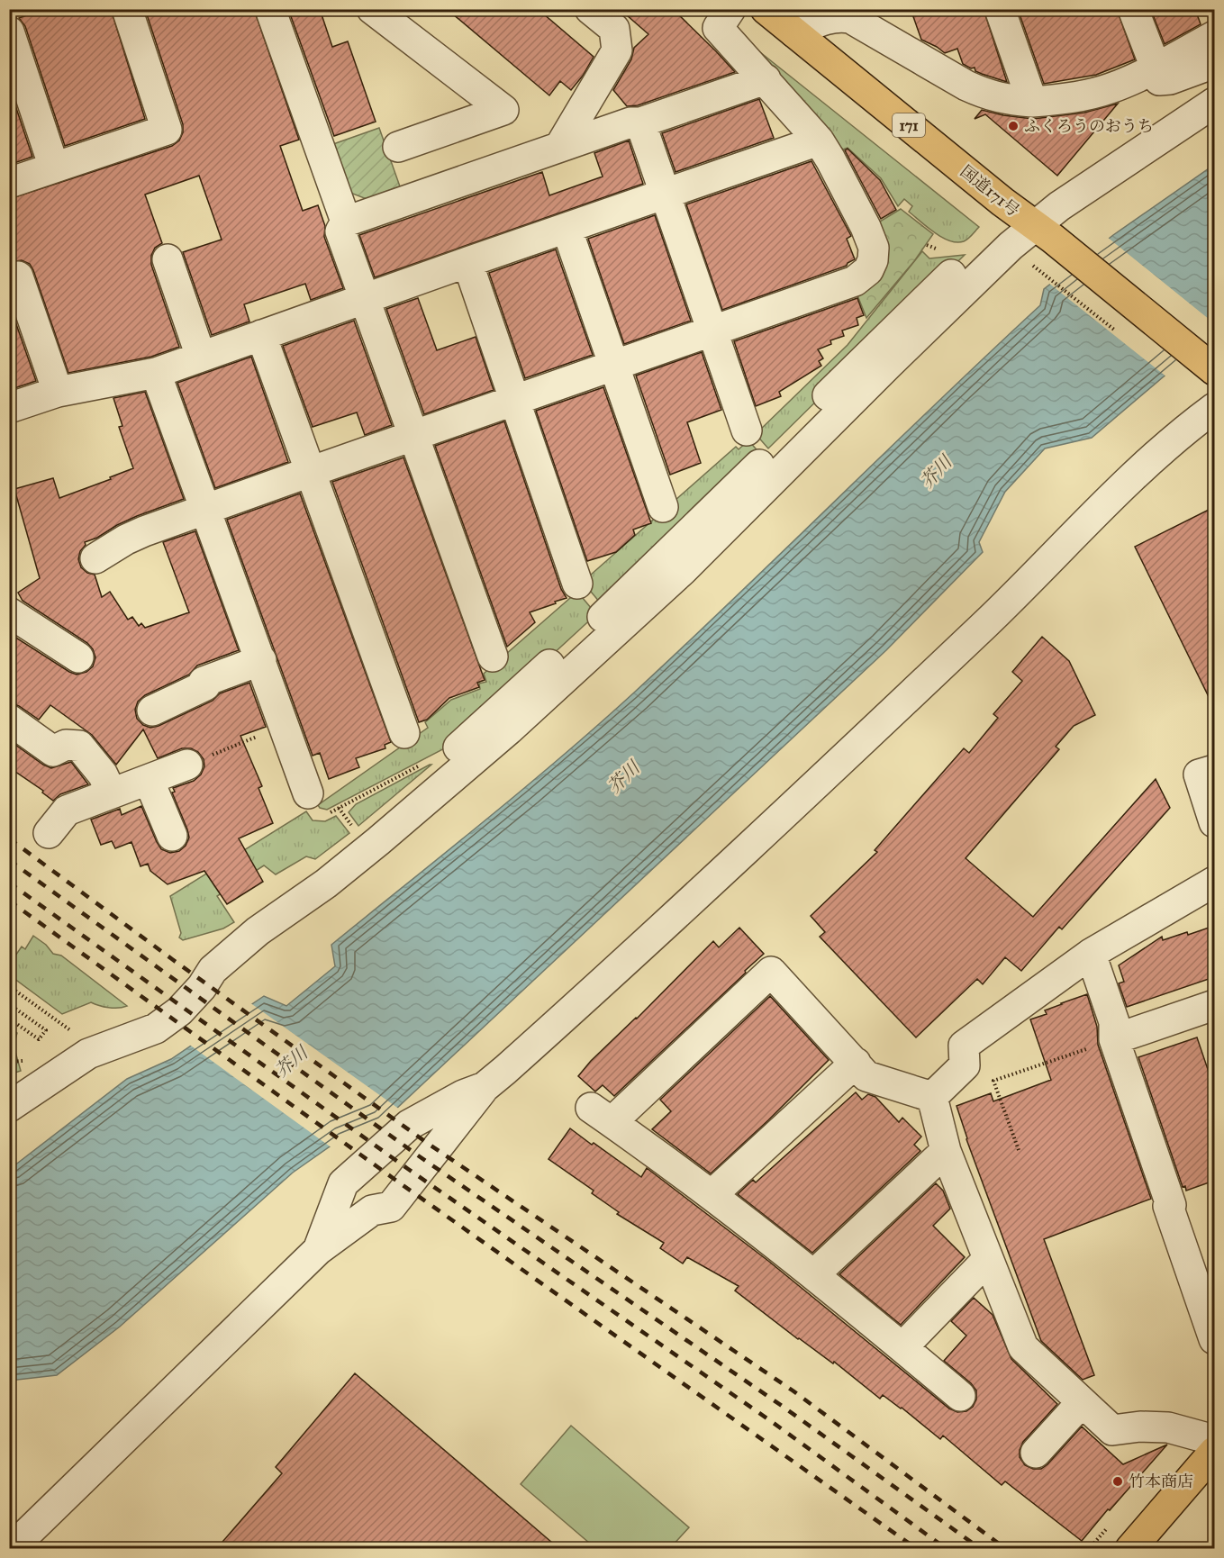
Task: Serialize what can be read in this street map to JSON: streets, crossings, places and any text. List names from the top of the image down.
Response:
{
  "streets": {
    "highway": ["171", "国道171号"]
  },
  "water": ["芥川"],
  "places": ["ふくろうのおうち", "竹本商店"]
}
